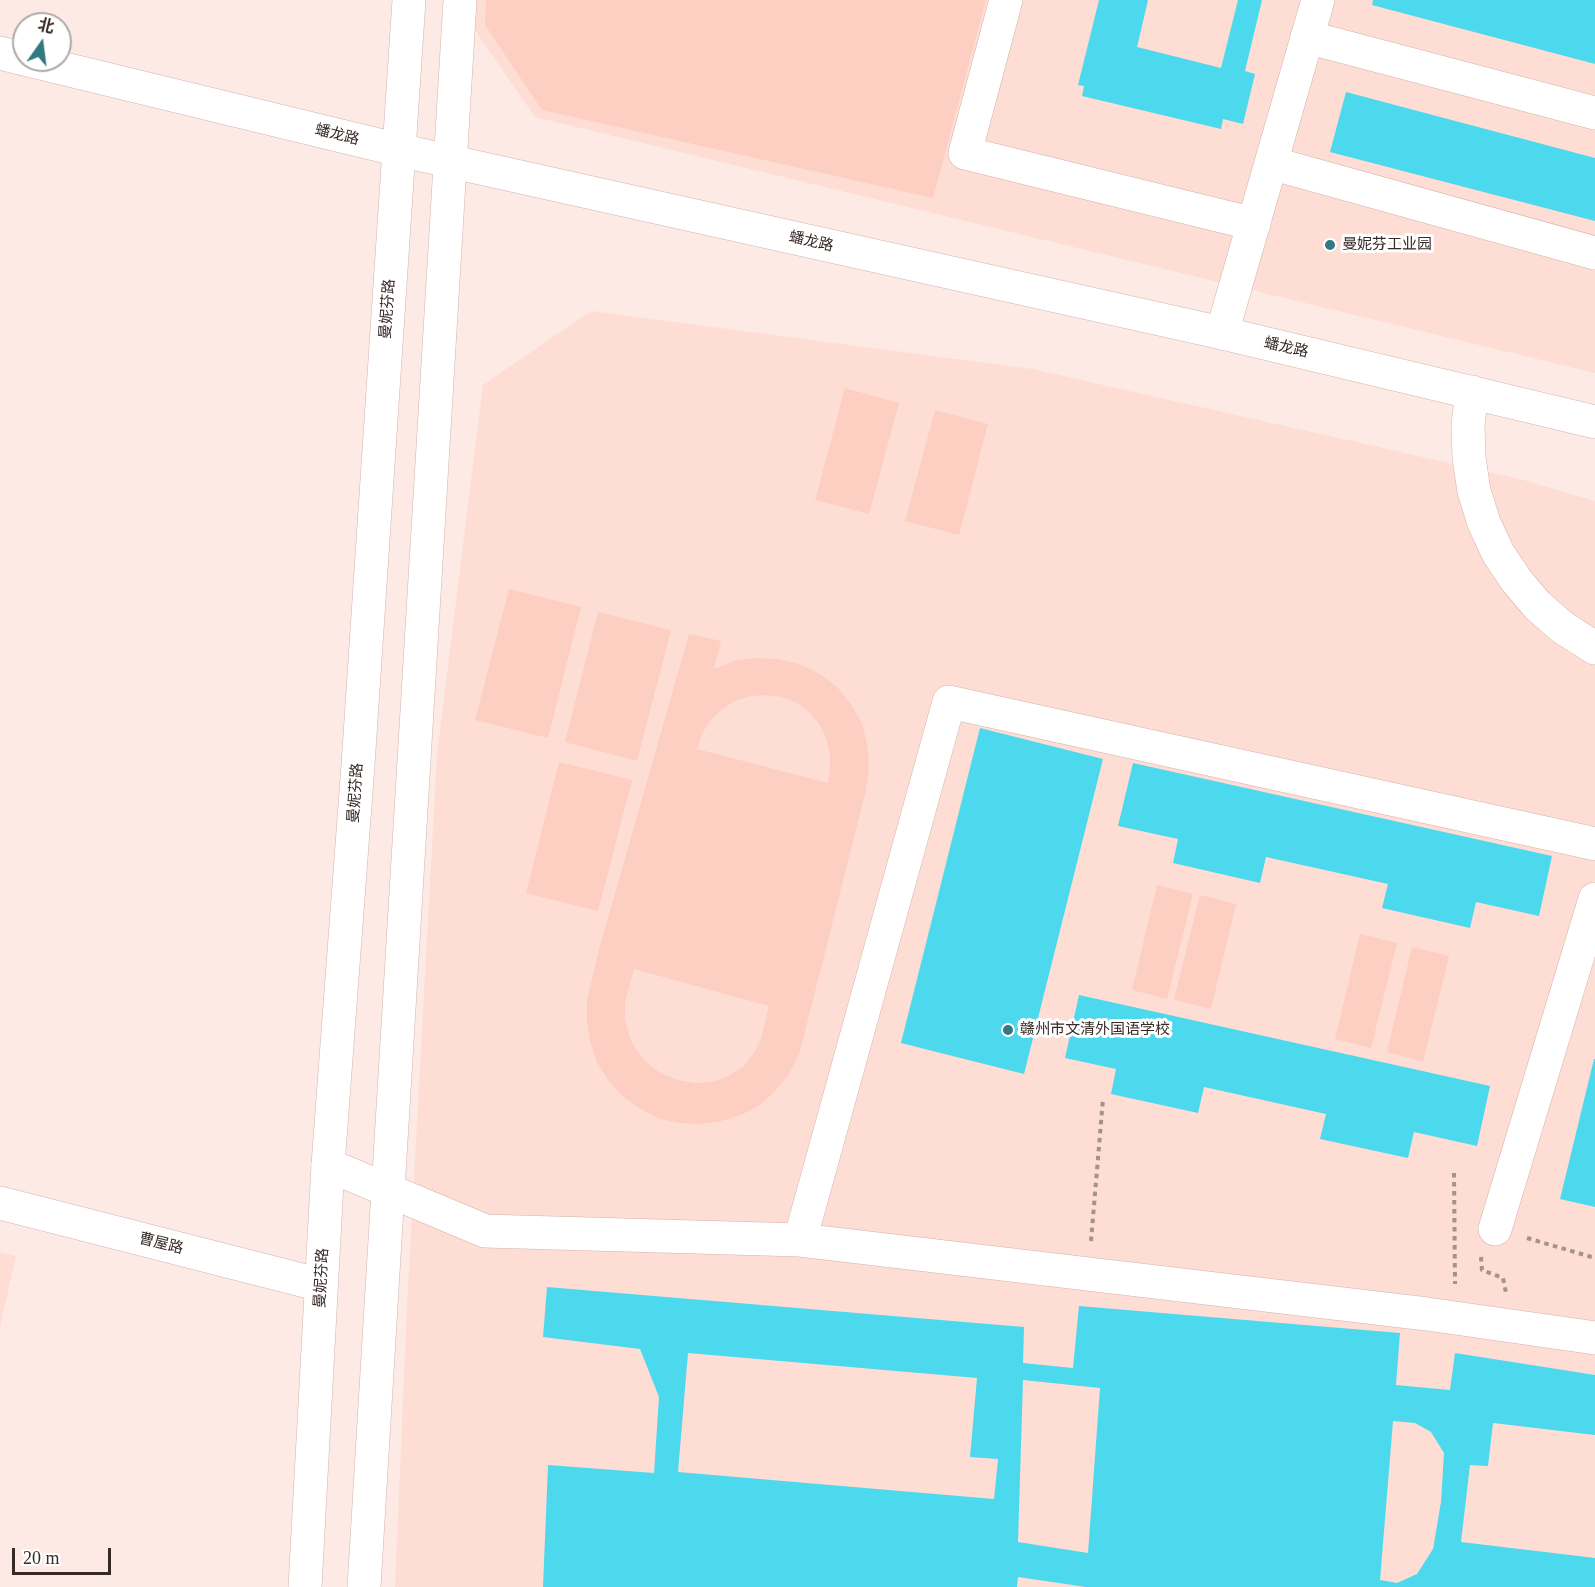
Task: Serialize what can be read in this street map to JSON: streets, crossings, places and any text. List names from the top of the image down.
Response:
{
  "streets": {
    "street": ["蟠龙路", "曼妮芬路", "曹屋路"]
  },
  "crossings": [
    ["蟠龙路", "曼妮芬路"],
    ["曼妮芬路", "曹屋路"]
  ],
  "places": ["曼妮芬工业园", "赣州市文清外国语学校"],
  "scale_bar": "20 m",
  "north": "top"
}
